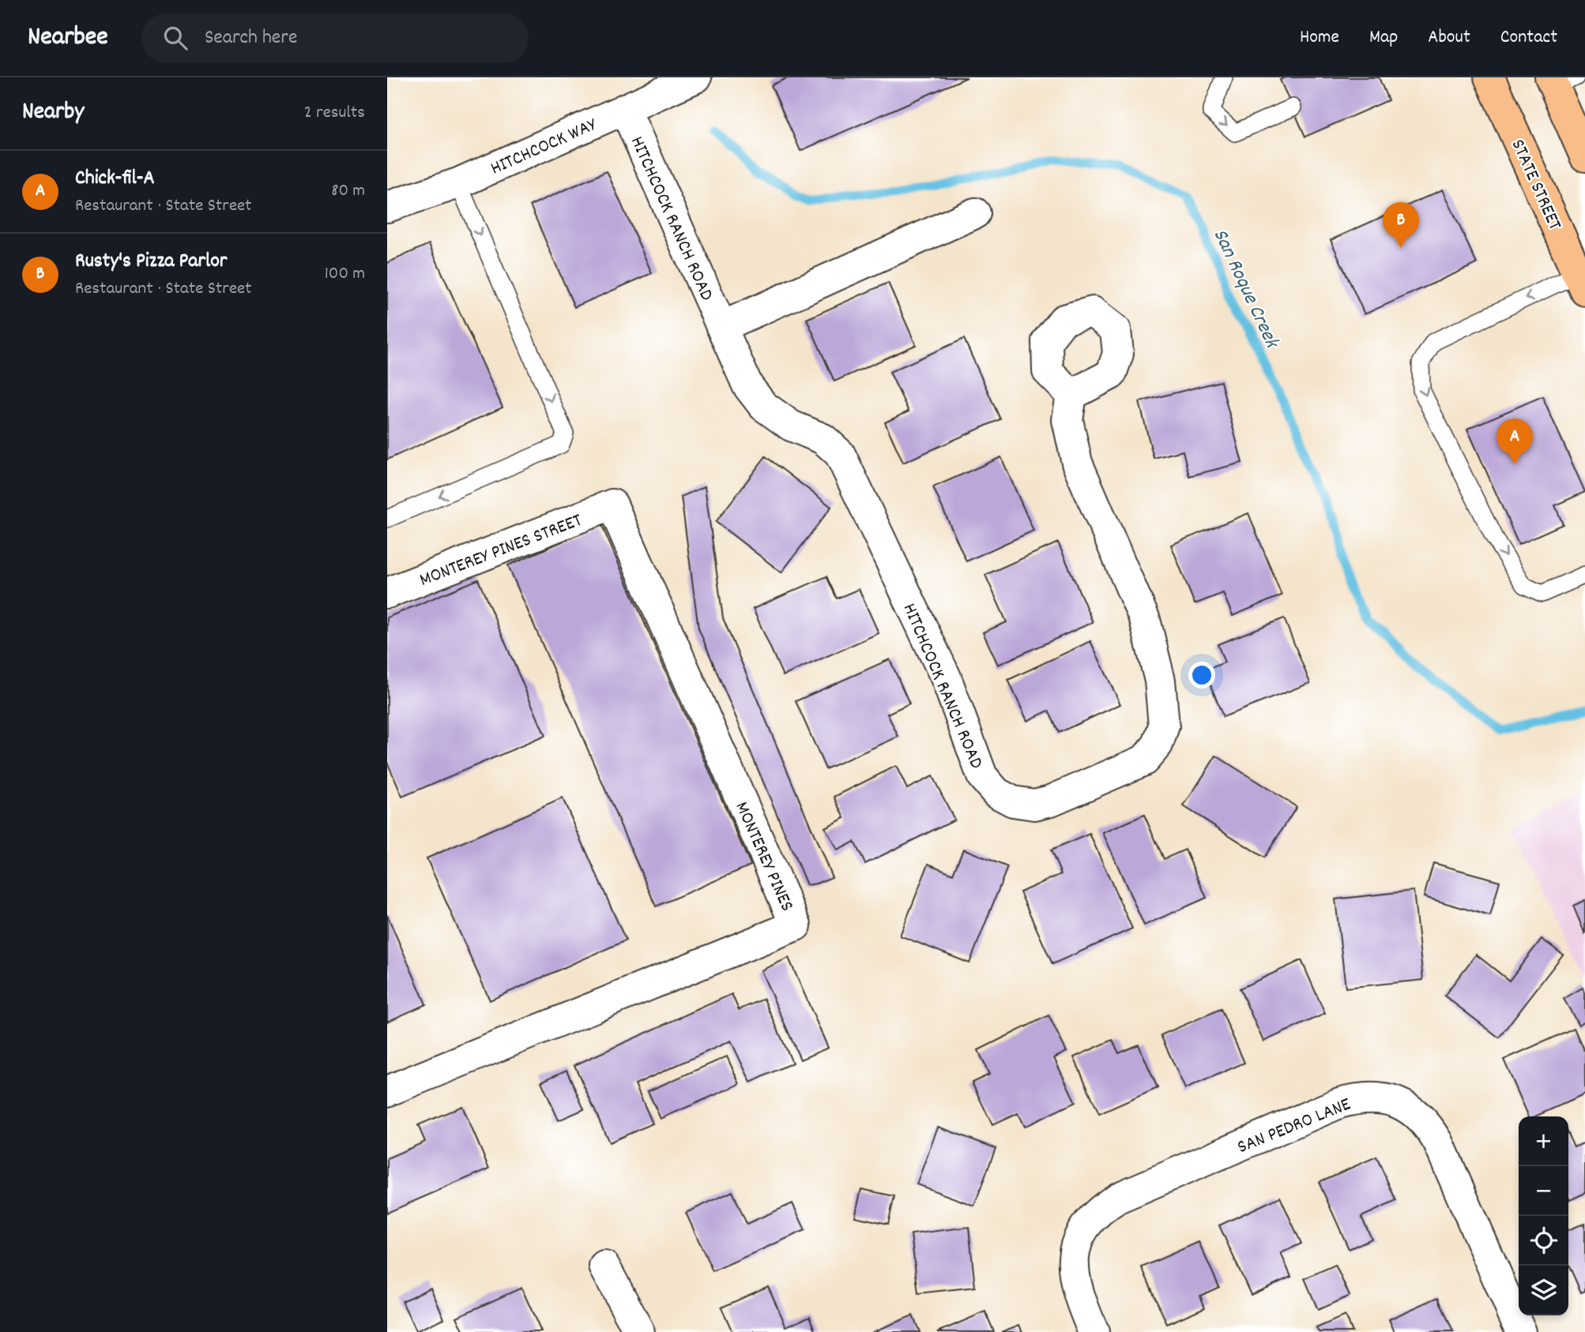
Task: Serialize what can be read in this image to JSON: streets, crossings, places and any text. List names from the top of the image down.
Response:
{
  "streets": {
    "main road": ["STATE STREET"],
    "street": [
      "HITCHCOCK WAY",
      "HITCHCOCK RANCH ROAD",
      "MONTEREY PINES STREET",
      "MONTEREY PINES",
      "SAN PEDRO LANE"
    ]
  },
  "crossings": [
    ["HITCHCOCK WAY", "HITCHCOCK RANCH ROAD"],
    ["MONTEREY PINES STREET", "MONTEREY PINES"]
  ],
  "water": ["San Roque Creek"],
  "page": {
    "header": "Nearbee",
    "search": "Search here",
    "nav": [
      "Home",
      "Map",
      "About",
      "Contact"
    ],
    "heading": ["Nearby", "2 results"],
    "list": [
      {
        "mark": "A",
        "name": "Chick-fil-A",
        "note": "Restaurant · State Street",
        "value": "80 m"
      },
      {
        "mark": "B",
        "name": "Rusty's Pizza Parlor",
        "note": "Restaurant · State Street",
        "value": "100 m"
      }
    ],
    "pins": ["B", "A"],
    "map_buttons": ["+", "−"]
  }
}
